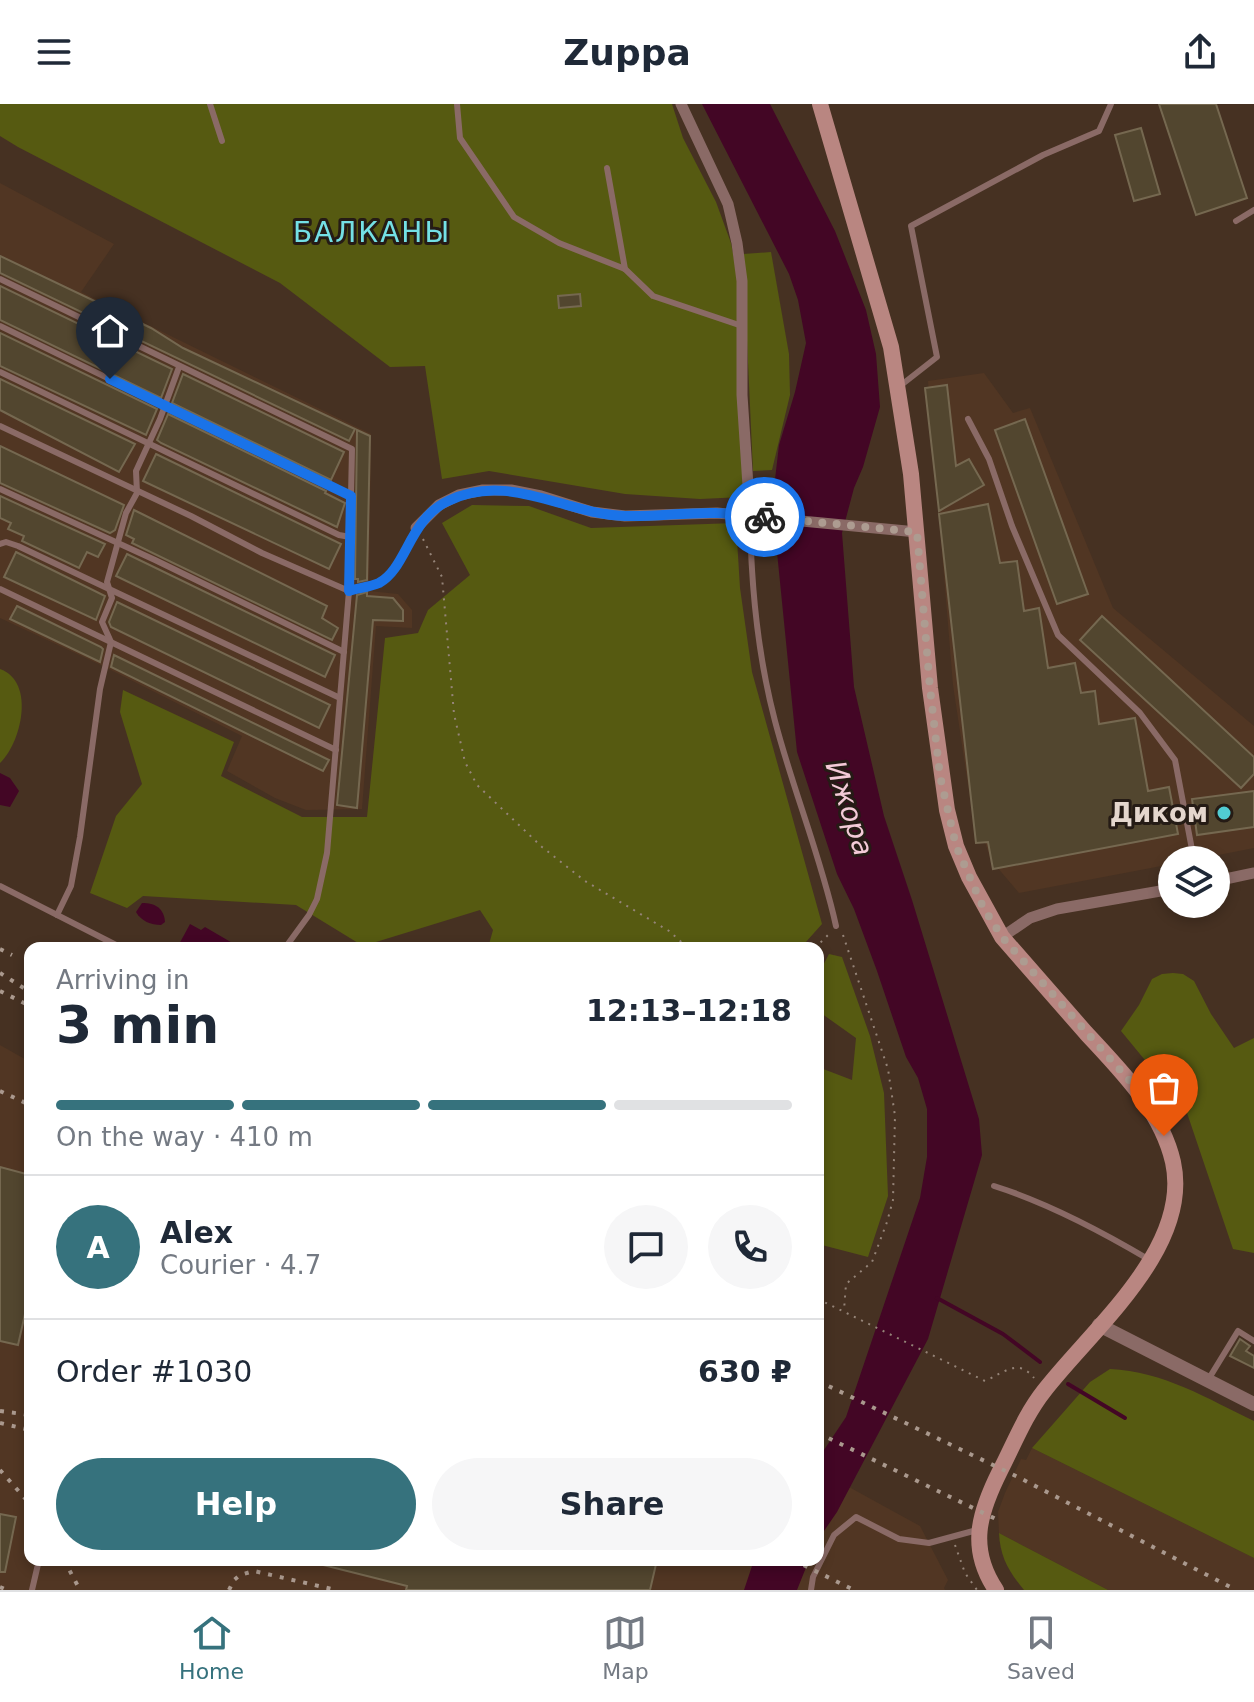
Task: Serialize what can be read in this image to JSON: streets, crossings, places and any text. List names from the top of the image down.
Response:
{
  "districts": ["БАЛКАНЫ"],
  "water": ["Ижора"],
  "places": ["Диком"],
  "page": {
    "header": "Zuppa",
    "heading": ["3 min", "Arriving in", "12:13–12:18"],
    "panel": [
      "Alex",
      "Courier · 4.7",
      "Order #1030",
      "630 ₽"
    ],
    "bar": "On the way · 410 m",
    "round": "A",
    "buttons": ["Help", "Share"],
    "tabs": ["Home", "Map", "Saved"]
  }
}
